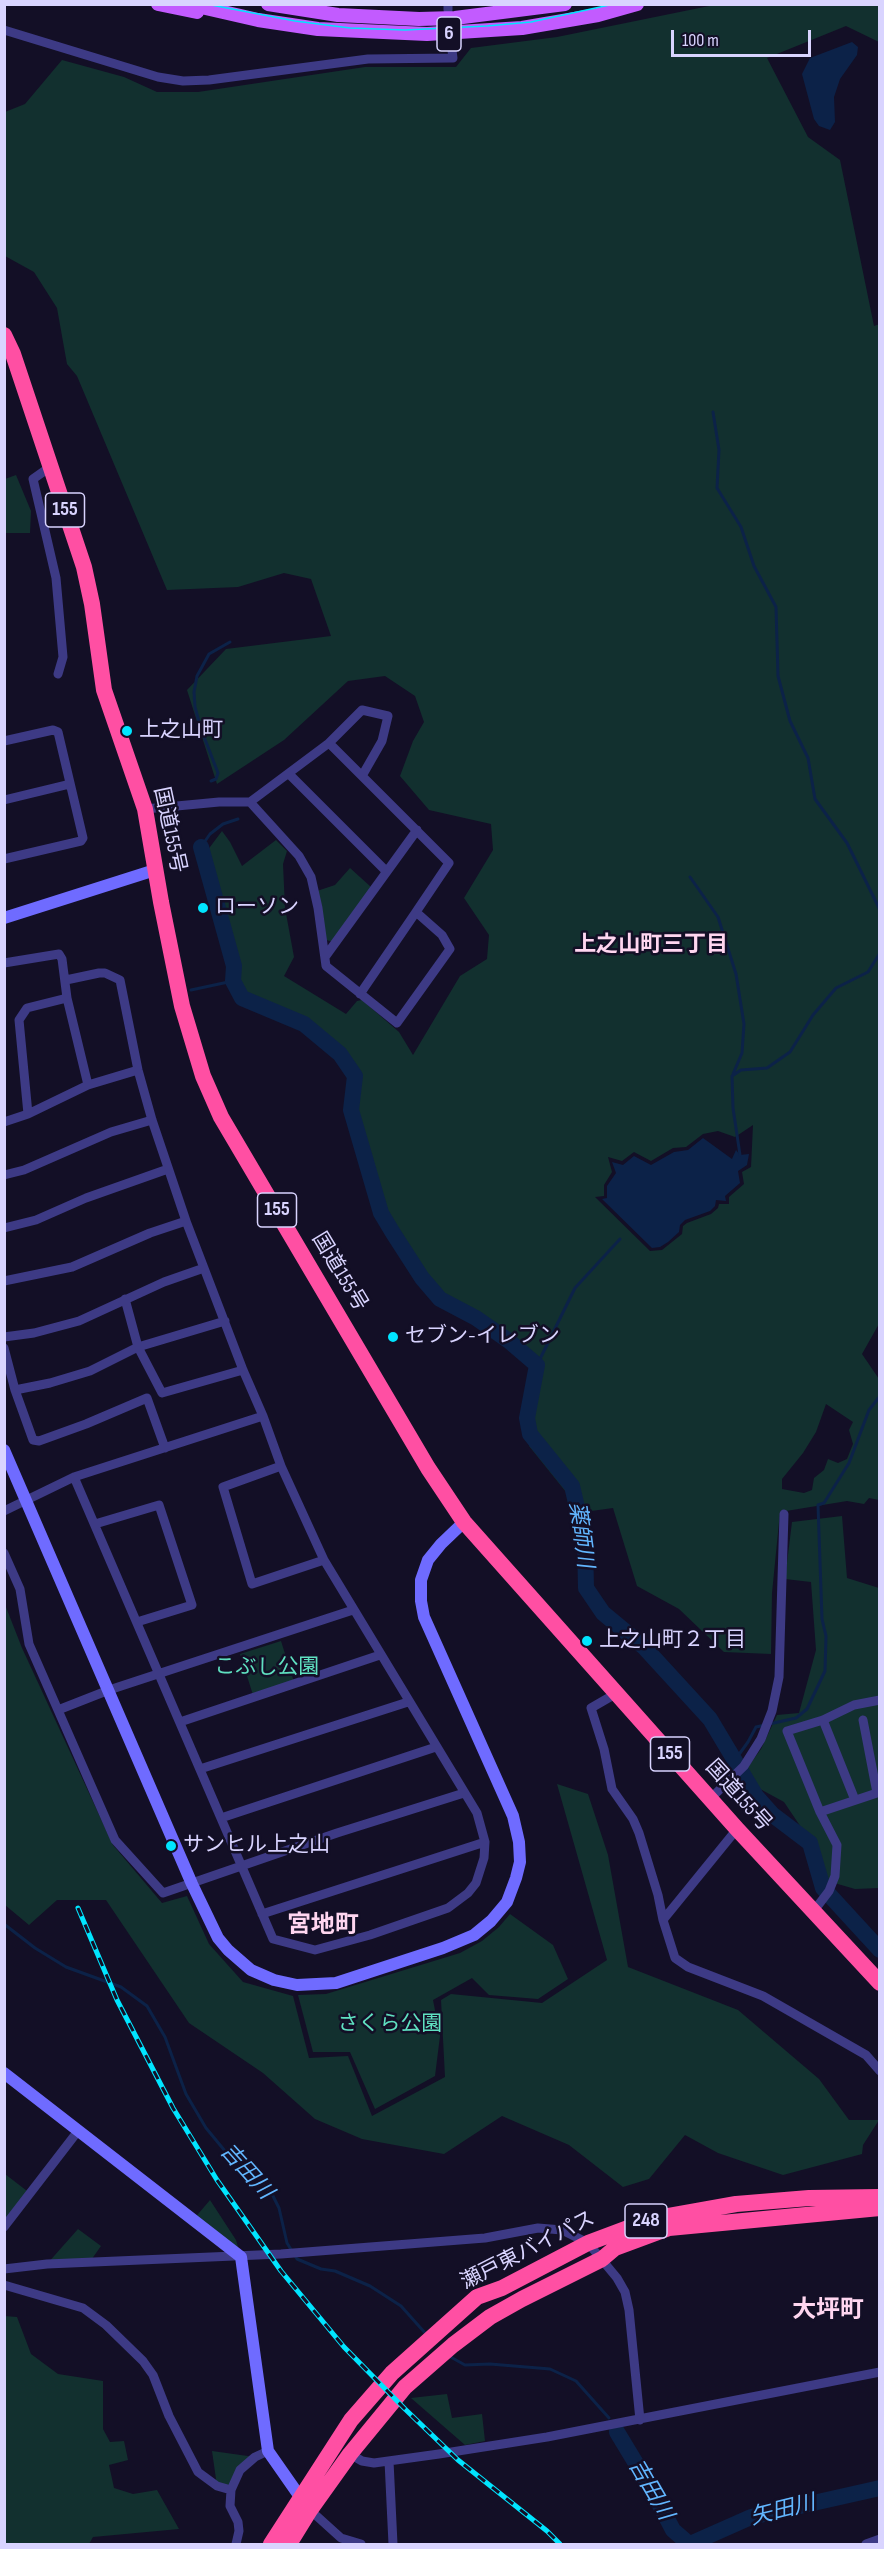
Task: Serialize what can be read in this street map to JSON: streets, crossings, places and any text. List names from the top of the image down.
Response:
{
  "streets": {
    "highway": [
      "155",
      "国道155号",
      "248",
      "瀬戸東バイパス"
    ],
    "main road": ["6"]
  },
  "districts": ["上之山町三丁目", "宮地町", "大坪町"],
  "water": ["薬師川", "吉田川", "矢田川"],
  "parks": ["こぶし公園", "さくら公園"],
  "places": [
    "上之山町",
    "ローソン",
    "セブン-イレブン",
    "上之山町２丁目",
    "サンヒル上之山"
  ],
  "scale_bar": "100 m"
}
